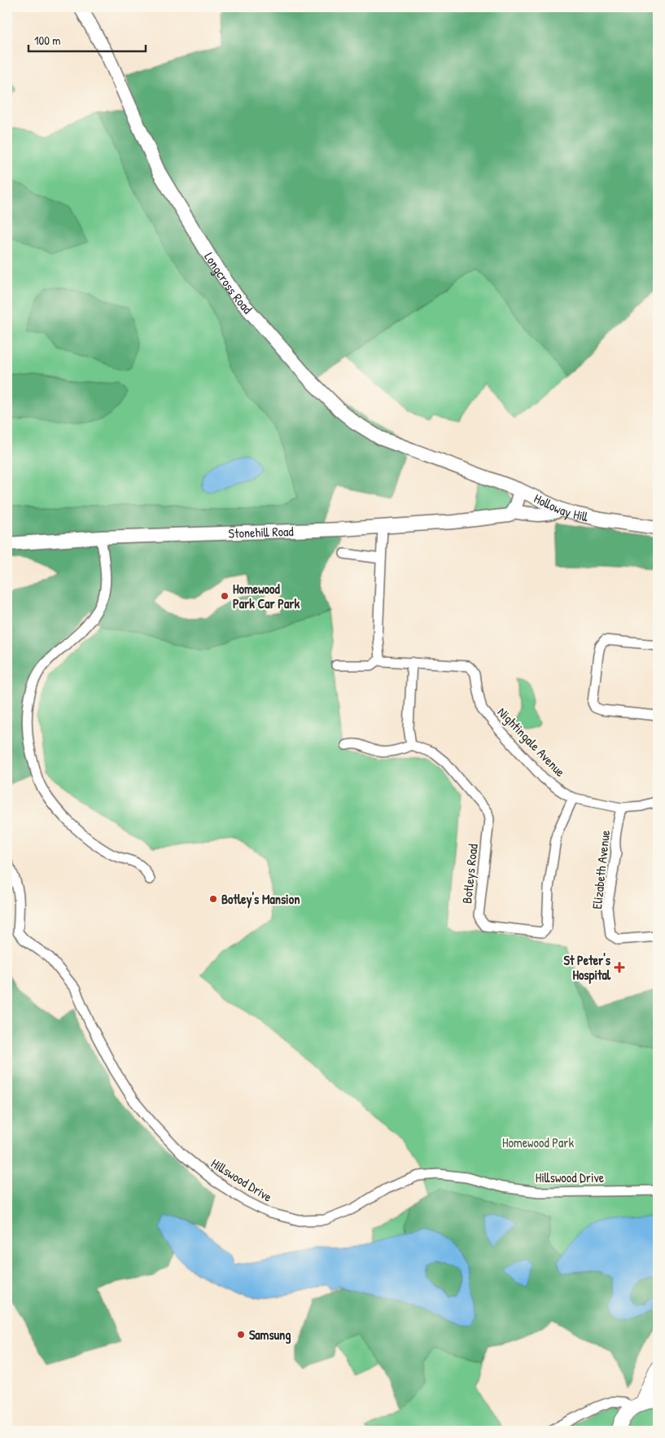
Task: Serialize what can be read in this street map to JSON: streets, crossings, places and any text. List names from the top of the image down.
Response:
{
  "streets": {
    "main road": ["Longcross Road", "Holloway Hill", "Stonehill Road"],
    "street": [
      "Nightingale Avenue",
      "Elizabeth Avenue",
      "Botleys Road",
      "Hillswood Drive"
    ]
  },
  "crossings": [
    ["Longcross Road", "Holloway Hill"],
    ["Holloway Hill", "Stonehill Road"],
    ["Nightingale Avenue", "Elizabeth Avenue"],
    ["Nightingale Avenue", "Botleys Road"]
  ],
  "parks": ["Homewood Park"],
  "places": {
    "other": ["Homewood Park Car Park", "Botley's Mansion", "Samsung"],
    "health": ["St Peter's Hospital"]
  },
  "scale_bar": "100 m"
}
